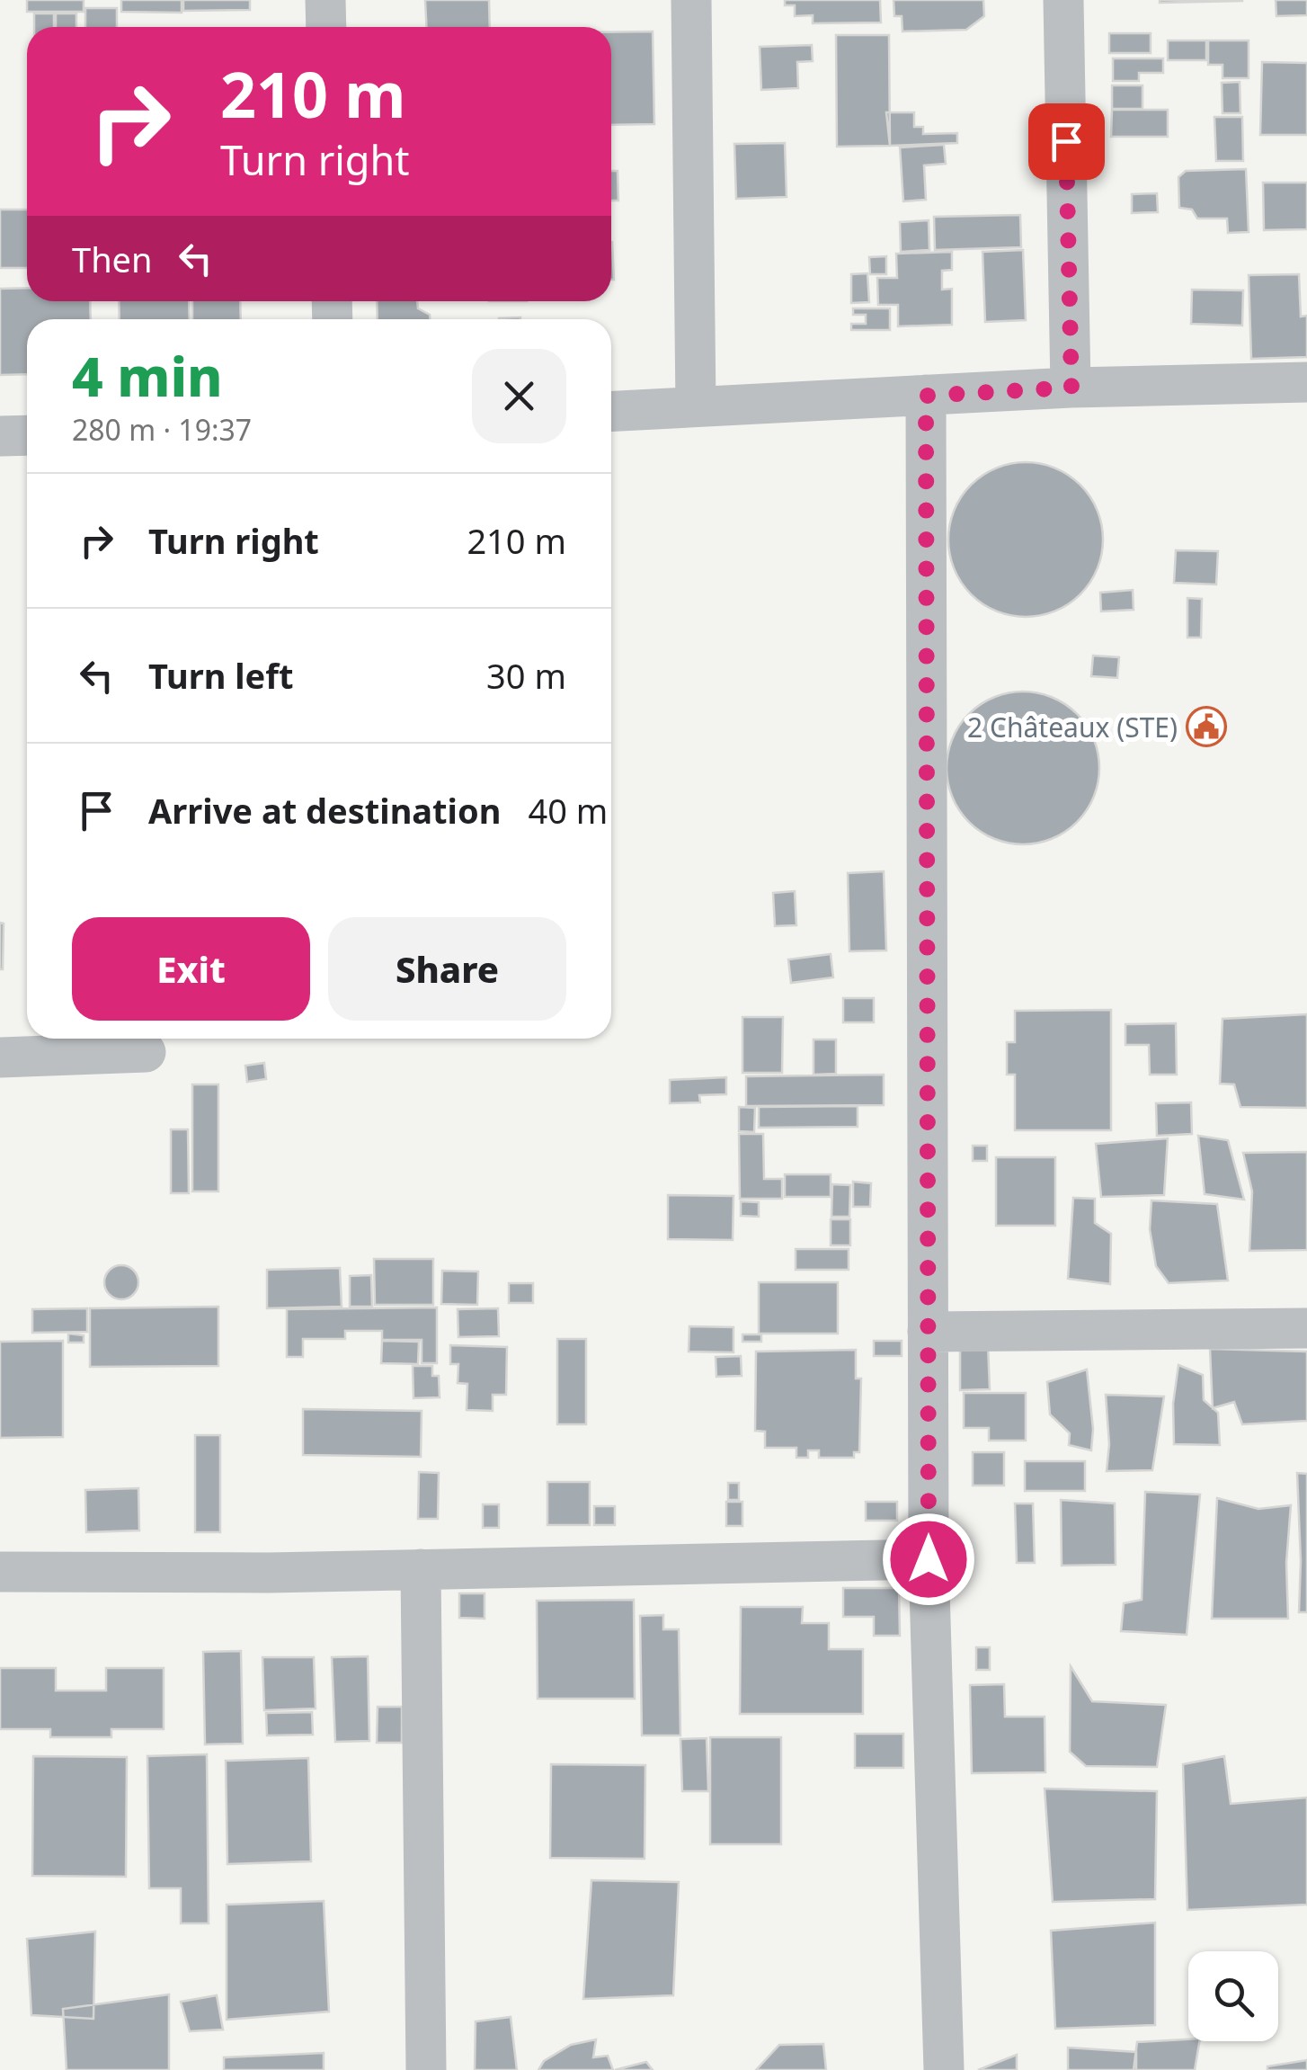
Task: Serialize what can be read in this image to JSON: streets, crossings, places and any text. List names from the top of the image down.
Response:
{
  "places": {
    "public building": ["2 Châteaux (STE)"]
  },
  "page": {
    "turn": ["210 m", "Turn right"],
    "then": "Then",
    "heading": ["4 min", "280 m · 19:37"],
    "list": [
      {
        "name": "Turn right",
        "value": "210 m"
      },
      {
        "name": "Turn left",
        "value": "30 m"
      },
      {
        "name": "Arrive at destination",
        "value": "40 m"
      }
    ],
    "buttons": ["Exit", "Share"]
  }
}
